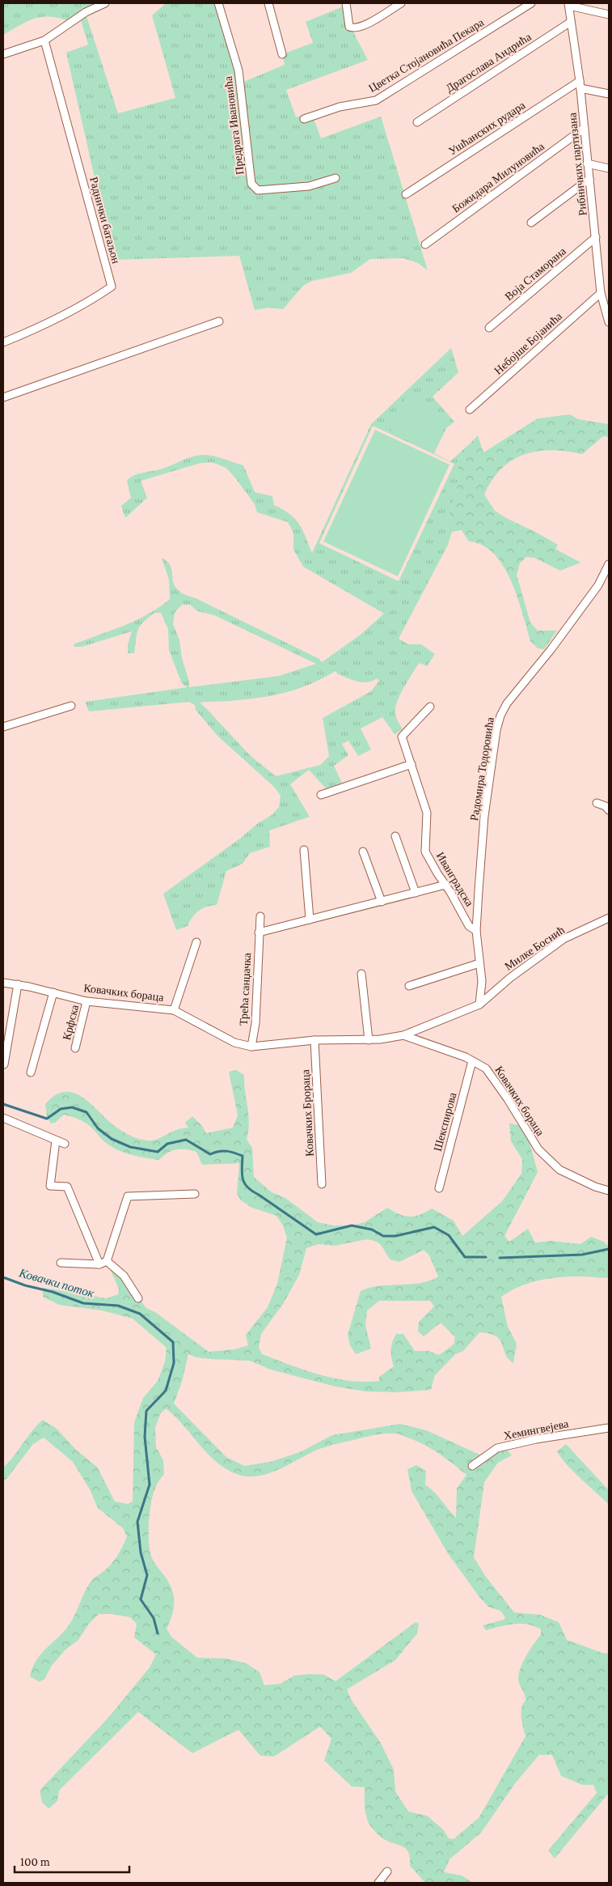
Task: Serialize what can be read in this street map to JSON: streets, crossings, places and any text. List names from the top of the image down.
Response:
{
  "streets": {
    "street": [
      "Цветка Стојановића Пекара",
      "Драгослава Андрића",
      "Предрага Ивановића",
      "Ушћанских рудара",
      "Рибничких партизана",
      "Божидара Милуновића",
      "Раднички батаљон",
      "Воја Стаморана",
      "Небојше Бојанића",
      "Радомира Тодоровића",
      "Иванградска",
      "Милке Боснић",
      "Трећа санџачка",
      "Ковачких бораца",
      "Крфска",
      "Ковачких Брораца",
      "Шекспирова",
      "Хемингвејева"
    ]
  },
  "crossings": [
    ["Драгослава Андрића", "Рибничких партизана"],
    ["Ушћанских рудара", "Рибничких партизана"],
    ["Рибничких партизана", "Божидара Милуновића"],
    ["Рибничких партизана", "Воја Стаморана"],
    ["Рибничких партизана", "Небојше Бојанића"],
    ["Радомира Тодоровића", "Иванградска"],
    ["Радомира Тодоровића", "Милке Боснић"],
    ["Радомира Тодоровића", "Ковачких бораца"],
    ["Милке Боснић", "Ковачких бораца"],
    ["Трећа санџачка", "Ковачких бораца"],
    ["Ковачких бораца", "Крфска"],
    ["Ковачких бораца", "Ковачких Брораца"],
    ["Ковачких бораца", "Шекспирова"]
  ],
  "water": ["Ковачки поток"],
  "scale_bar": "100 m"
}
